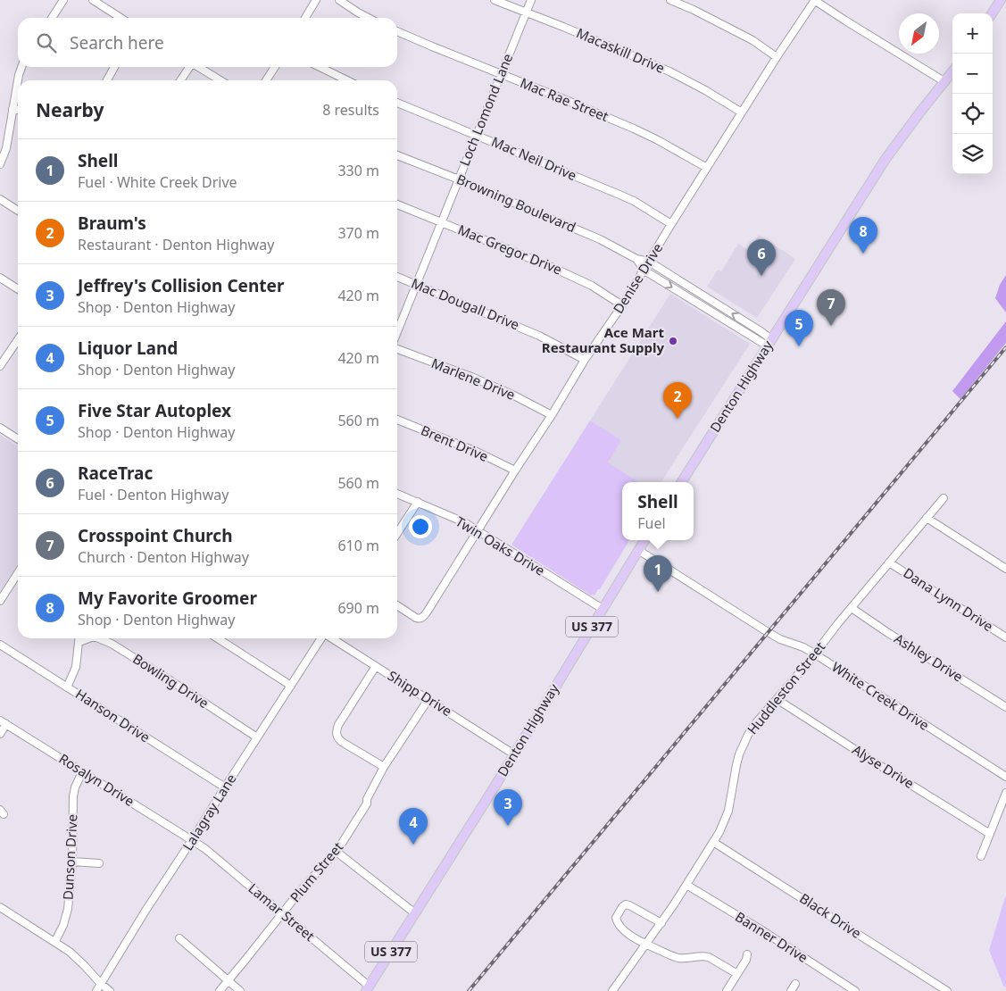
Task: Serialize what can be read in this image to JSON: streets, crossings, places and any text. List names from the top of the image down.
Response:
{
  "streets": {
    "main road": ["Denton Highway", "US 377"],
    "street": [
      "Macaskill Drive",
      "Mac Rae Street",
      "Loch Lomond Lane",
      "Mac Neil Drive",
      "Browning Boulevard",
      "Mac Gregor Drive",
      "Denise Drive",
      "Mac Dougall Drive",
      "Marlene Drive",
      "Brent Drive",
      "Twin Oaks Drive",
      "Dana Lynn Drive",
      "Ashley Drive",
      "Bowling Drive",
      "Huddleston Street",
      "Shipp Drive",
      "White Creek Drive",
      "Hanson Drive",
      "Alyse Drive",
      "Rosalyn Drive",
      "Lalagray Lane",
      "Dunson Drive",
      "Plum Street",
      "Lamar Street",
      "Black Drive",
      "Banner Drive"
    ]
  },
  "crossings": [
    ["Macaskill Drive", "Loch Lomond Lane"],
    ["Macaskill Drive", "Denise Drive"],
    ["Mac Rae Street", "Loch Lomond Lane"],
    ["Mac Rae Street", "Denise Drive"],
    ["Loch Lomond Lane", "Mac Neil Drive"],
    ["Loch Lomond Lane", "Browning Boulevard"],
    ["Loch Lomond Lane", "Mac Gregor Drive"],
    ["Loch Lomond Lane", "Mac Dougall Drive"],
    ["Mac Neil Drive", "Denise Drive"],
    ["Browning Boulevard", "Denise Drive"],
    ["Browning Boulevard", "Denton Highway"],
    ["Mac Gregor Drive", "Denise Drive"],
    ["Denise Drive", "Mac Dougall Drive"],
    ["Denise Drive", "Marlene Drive"],
    ["Denise Drive", "Brent Drive"],
    ["Denise Drive", "Twin Oaks Drive"],
    ["Denton Highway", "Twin Oaks Drive"],
    ["Denton Highway", "Shipp Drive"],
    ["Denton Highway", "White Creek Drive"],
    ["Denton Highway", "Lamar Street"],
    ["Dana Lynn Drive", "Huddleston Street"],
    ["Ashley Drive", "Huddleston Street"],
    ["Bowling Drive", "Lalagray Lane"],
    ["Huddleston Street", "White Creek Drive"],
    ["Huddleston Street", "Alyse Drive"],
    ["Huddleston Street", "Black Drive"],
    ["Huddleston Street", "Banner Drive"],
    ["Shipp Drive", "Plum Street"],
    ["Hanson Drive", "Lalagray Lane"],
    ["Rosalyn Drive", "Lalagray Lane"],
    ["Rosalyn Drive", "Dunson Drive"],
    ["Rosalyn Drive", "Lamar Street"],
    ["Lalagray Lane", "Lamar Street"],
    ["Plum Street", "Lamar Street"]
  ],
  "places": ["Ace Mart Restaurant Supply"],
  "north": "bottom left",
  "page": {
    "map_buttons": ["+", "−"],
    "search": "Search here",
    "heading": ["Nearby", "8 results"],
    "list": [
      {
        "mark": "1",
        "name": "Shell",
        "note": "Fuel · White Creek Drive",
        "value": "330 m"
      },
      {
        "mark": "2",
        "name": "Braum's",
        "note": "Restaurant · Denton Highway",
        "value": "370 m"
      },
      {
        "mark": "3",
        "name": "Jeffrey's Collision Center",
        "note": "Shop · Denton Highway",
        "value": "420 m"
      },
      {
        "mark": "4",
        "name": "Liquor Land",
        "note": "Shop · Denton Highway",
        "value": "420 m"
      },
      {
        "mark": "5",
        "name": "Five Star Autoplex",
        "note": "Shop · Denton Highway",
        "value": "560 m"
      },
      {
        "mark": "6",
        "name": "RaceTrac",
        "note": "Fuel · Denton Highway",
        "value": "560 m"
      },
      {
        "mark": "7",
        "name": "Crosspoint Church",
        "note": "Church · Denton Highway",
        "value": "610 m"
      },
      {
        "mark": "8",
        "name": "My Favorite Groomer",
        "note": "Shop · Denton Highway",
        "value": "690 m"
      }
    ],
    "pins": [
      "8",
      "6",
      "7",
      "5",
      "2",
      "1",
      "3",
      "4"
    ],
    "popup": ["Shell", "Fuel"]
  }
}
